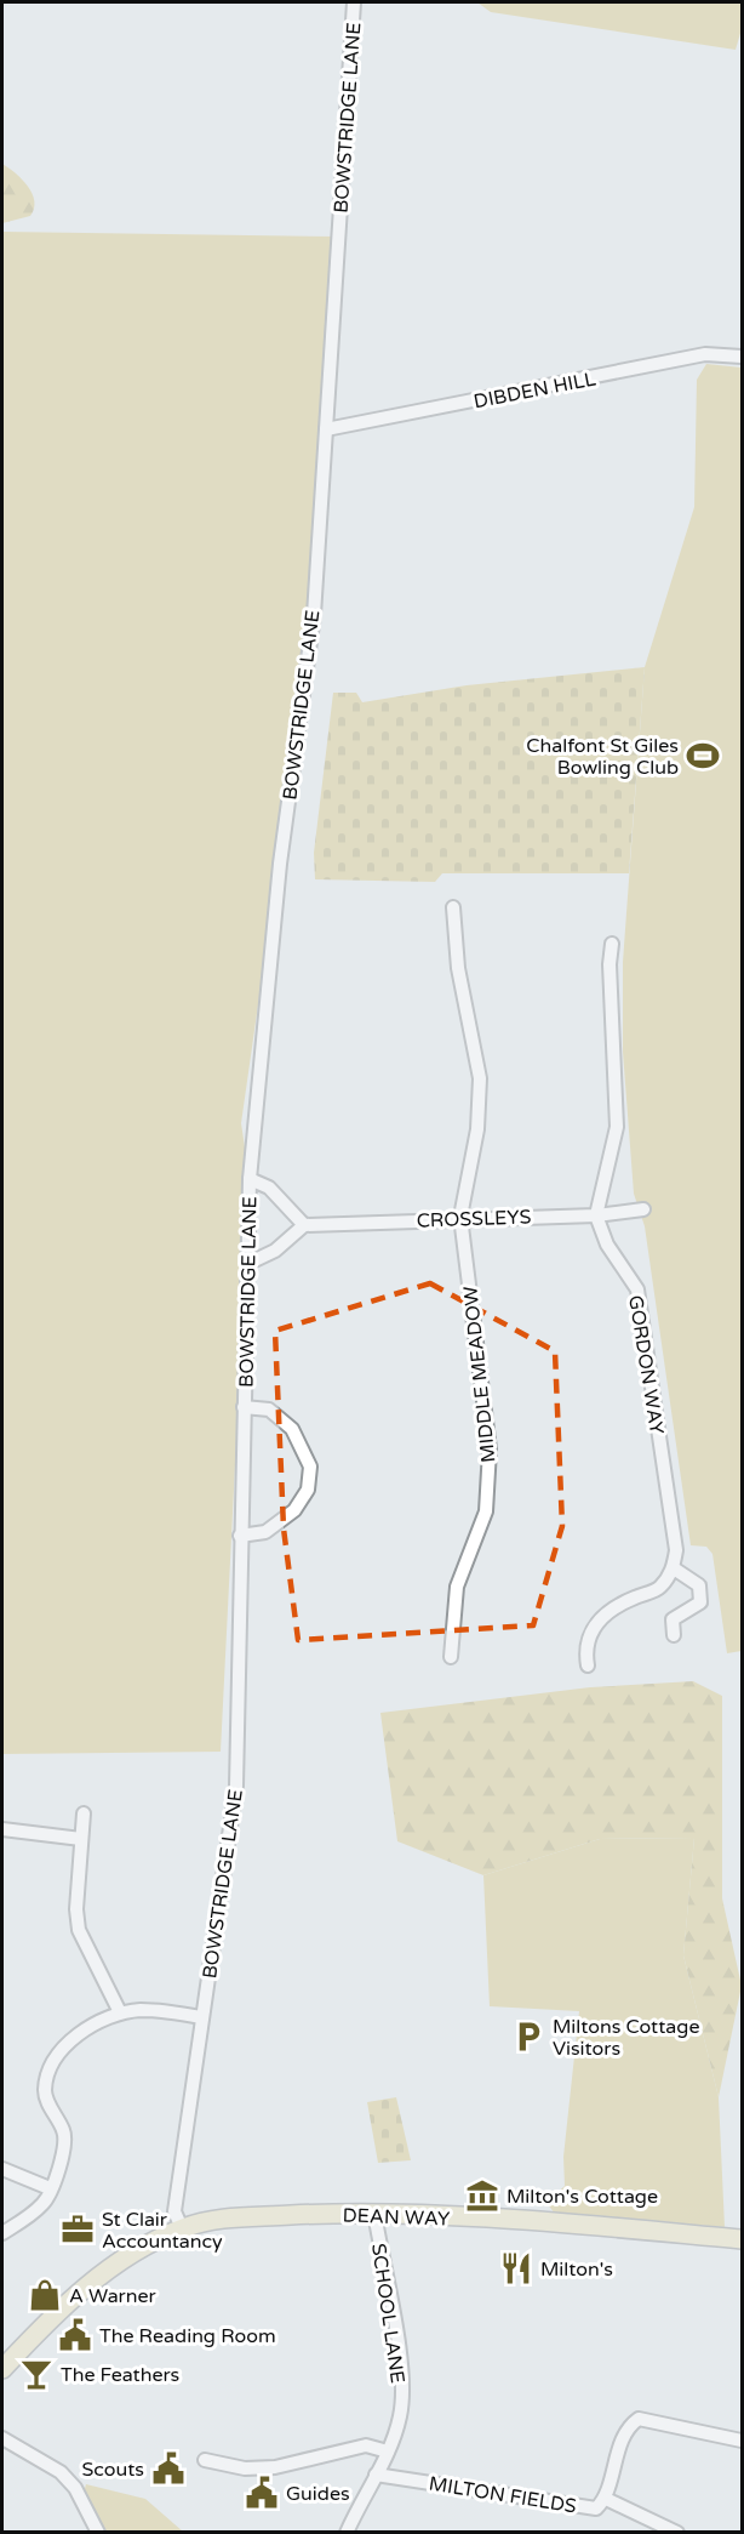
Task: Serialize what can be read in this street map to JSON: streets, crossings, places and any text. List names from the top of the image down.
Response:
{
  "streets": {
    "street": [
      "BOWSTRIDGE LANE",
      "DIBDEN HILL",
      "CROSSLEYS",
      "GORDON WAY",
      "MIDDLE MEADOW",
      "DEAN WAY",
      "SCHOOL LANE",
      "MILTON FIELDS"
    ]
  },
  "crossings": [
    ["BOWSTRIDGE LANE", "DIBDEN HILL"],
    ["BOWSTRIDGE LANE", "DEAN WAY"],
    ["CROSSLEYS", "GORDON WAY"],
    ["CROSSLEYS", "MIDDLE MEADOW"],
    ["DEAN WAY", "SCHOOL LANE"],
    ["SCHOOL LANE", "MILTON FIELDS"]
  ],
  "places": {
    "sports": ["Chalfont St Giles Bowling Club"],
    "parking": ["Miltons Cottage Visitors"],
    "museum": ["Milton's Cottage"],
    "office": ["St Clair Accountancy"],
    "restaurant": ["Milton's"],
    "shop": ["A Warner"],
    "public building": ["The Reading Room", "Scouts", "Guides"],
    "bar": ["The Feathers"]
  }
}
